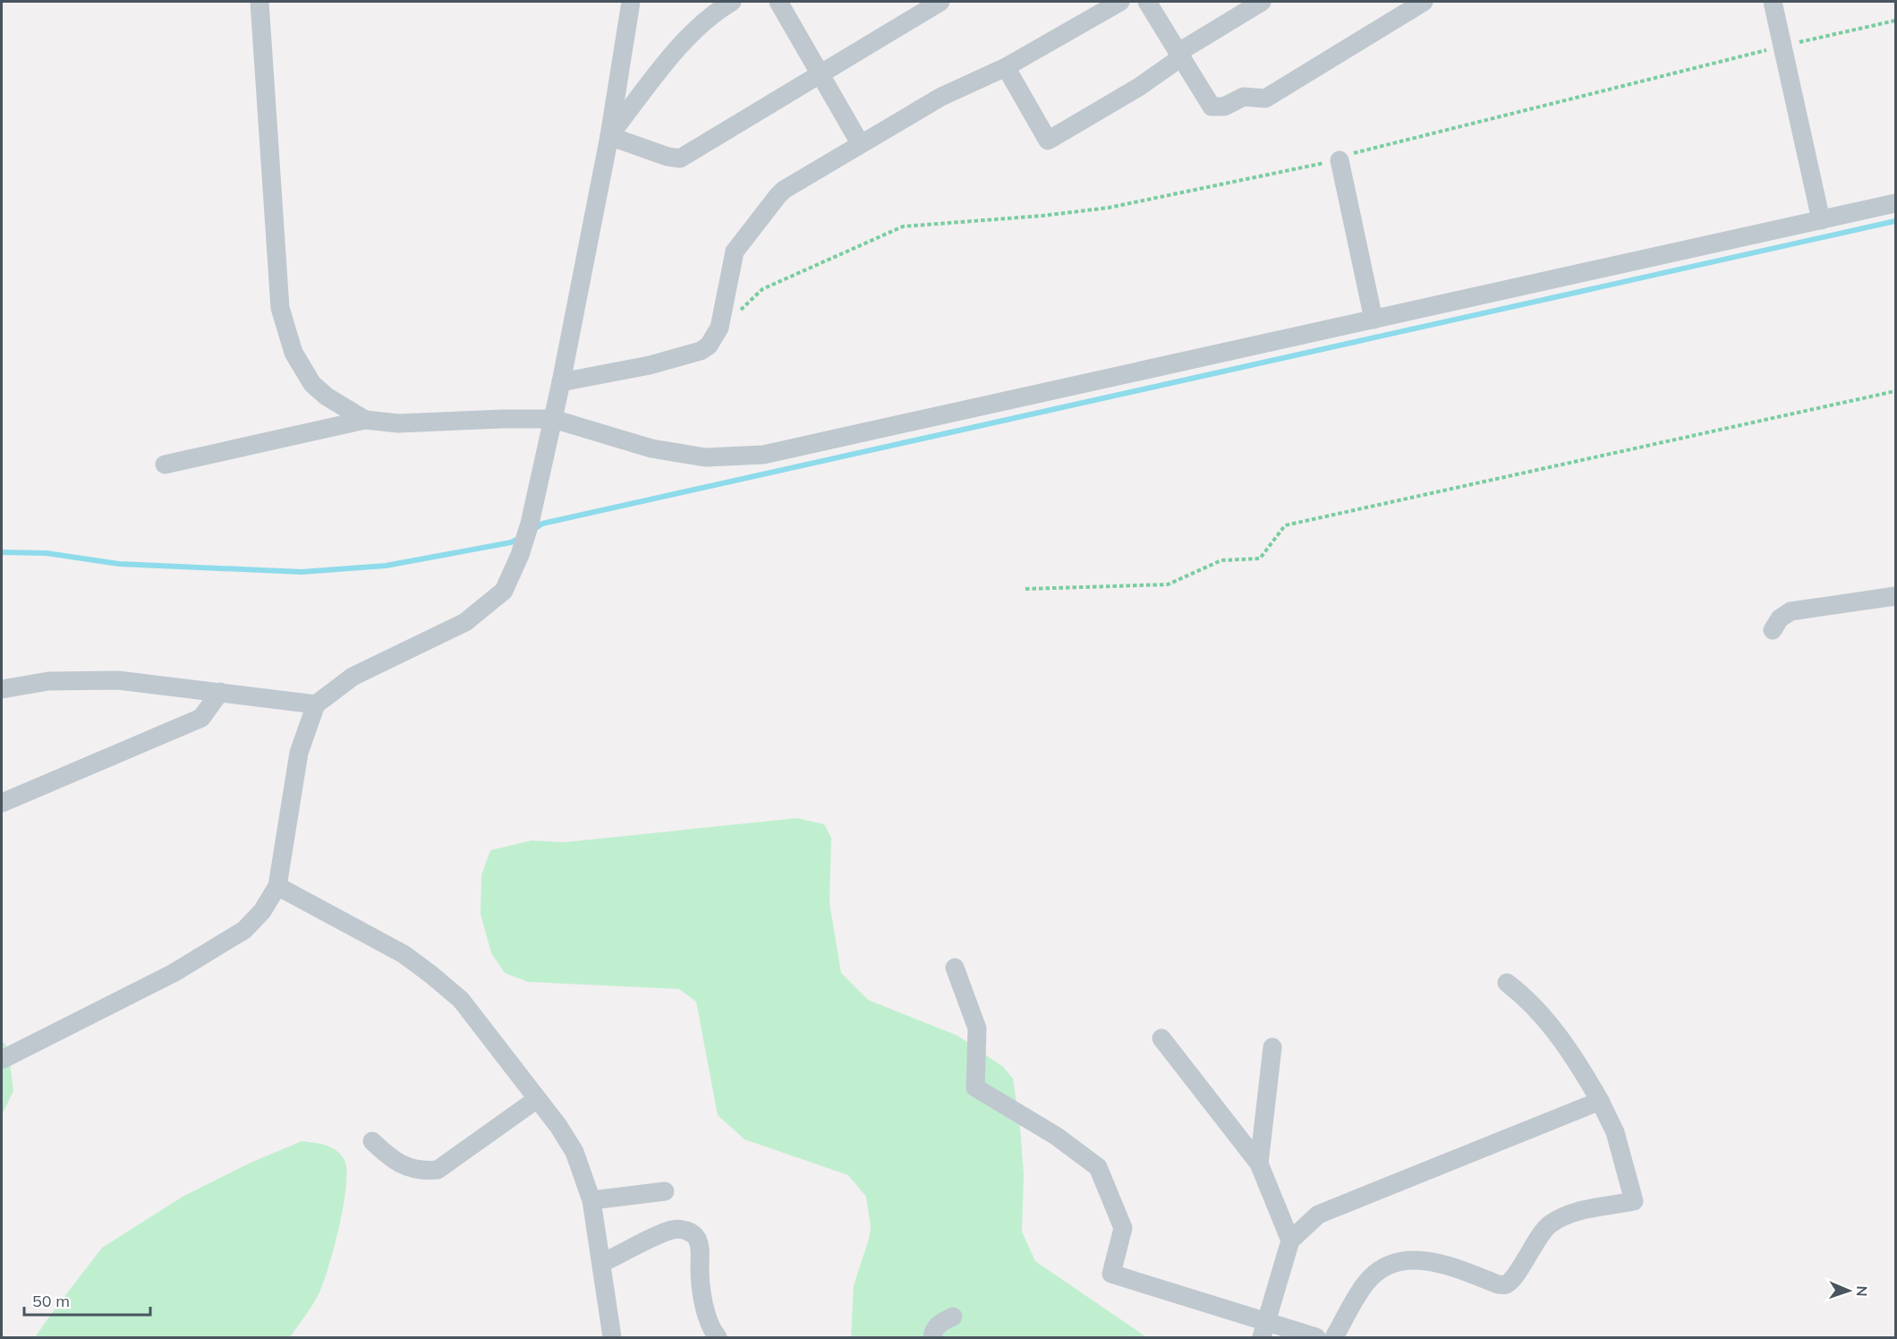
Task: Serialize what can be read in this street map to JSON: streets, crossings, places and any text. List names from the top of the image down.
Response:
{
  "scale_bar": "50 m",
  "north": "right"
}
